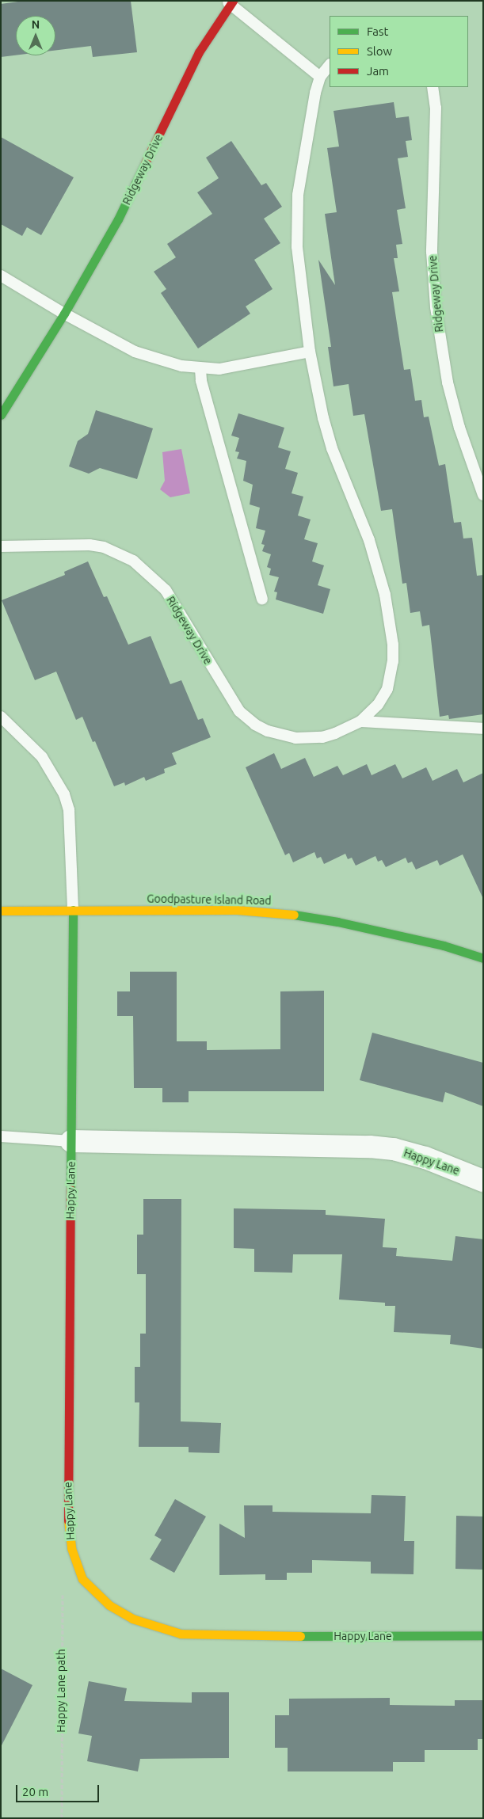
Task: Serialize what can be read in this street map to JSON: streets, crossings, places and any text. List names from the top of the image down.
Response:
{
  "streets": {
    "street": ["Ridgeway Drive", "Goodpasture Island Road", "Happy Lane"],
    "path": ["Happy Lane path"]
  },
  "crossings": [
    ["Goodpasture Island Road", "Happy Lane"],
    ["Happy Lane", "Happy Lane path"]
  ],
  "legend": ["Fast", "Slow", "Jam"],
  "scale_bar": "20 m",
  "north": "top"
}
